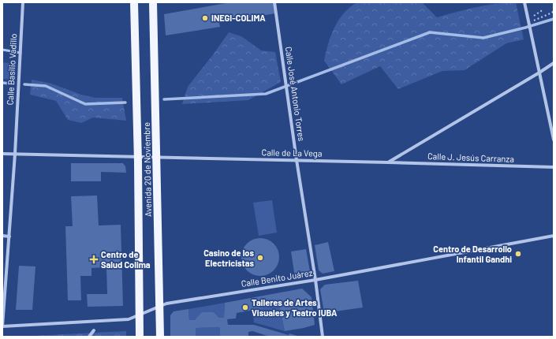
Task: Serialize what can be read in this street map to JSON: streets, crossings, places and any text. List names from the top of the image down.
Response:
{
  "streets": {
    "main road": ["Avenida 20 de Noviembre"],
    "street": [
      "Calle Basilio Vadillo",
      "Calle José Antonio Torres",
      "Calle de La Vega",
      "Calle J. Jesús Carranza",
      "Calle Benito Juárez"
    ]
  },
  "crossings": [
    ["Calle Basilio Vadillo", "Calle de La Vega"],
    ["Calle Basilio Vadillo", "Calle Benito Juárez"],
    ["Calle José Antonio Torres", "Calle de La Vega"],
    ["Calle José Antonio Torres", "Calle Benito Juárez"],
    ["Calle de La Vega", "Calle J. Jesús Carranza"],
    ["Calle de La Vega", "Avenida 20 de Noviembre"],
    ["Avenida 20 de Noviembre", "Calle Benito Juárez"]
  ],
  "places": {
    "other": [
      "INEGI-COLIMA",
      "Centro de Desarrollo Infantil Gandhi",
      "Casino de los Electricistas",
      "Talleres de Artes Visuales y Teatro IUBA"
    ],
    "health": ["Centro de Salud Colima"]
  }
}
